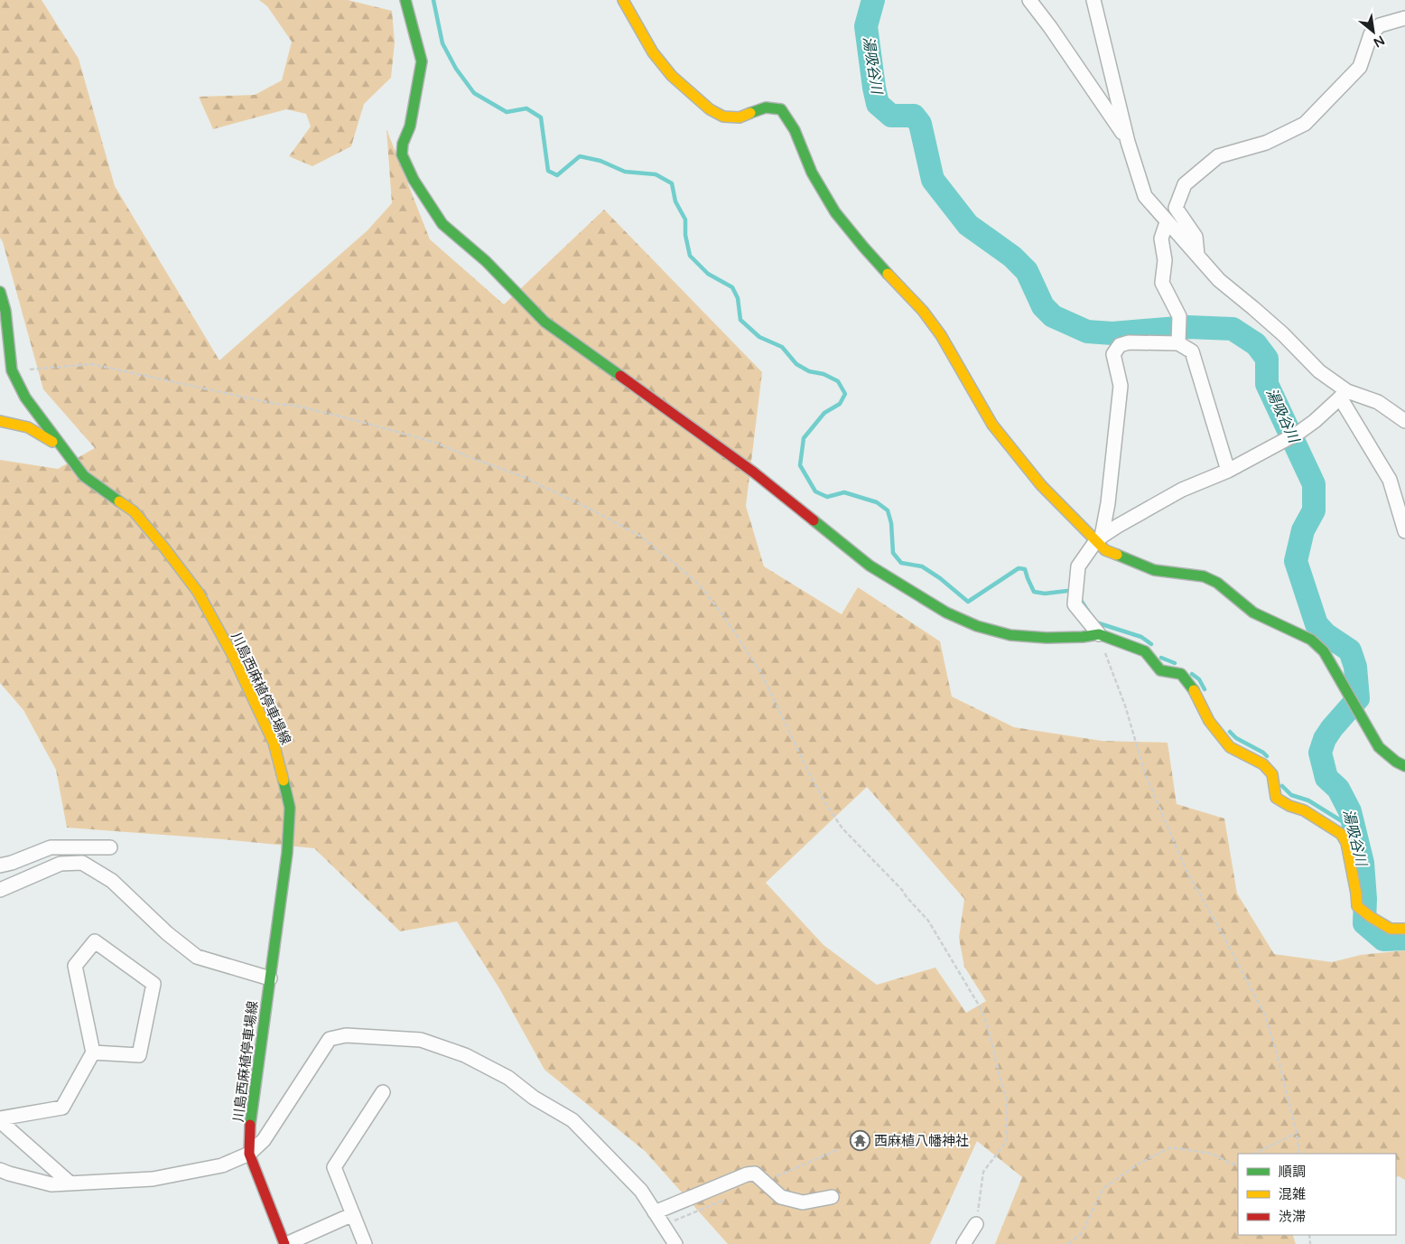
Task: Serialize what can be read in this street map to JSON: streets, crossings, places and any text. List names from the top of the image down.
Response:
{
  "streets": {
    "street": ["川島西麻植停車場線"]
  },
  "water": ["湯吸谷川"],
  "places": {
    "temple": ["西麻植八幡神社"]
  },
  "legend": ["順調", "混雑", "渋滞"],
  "north": "bottom right"
}
